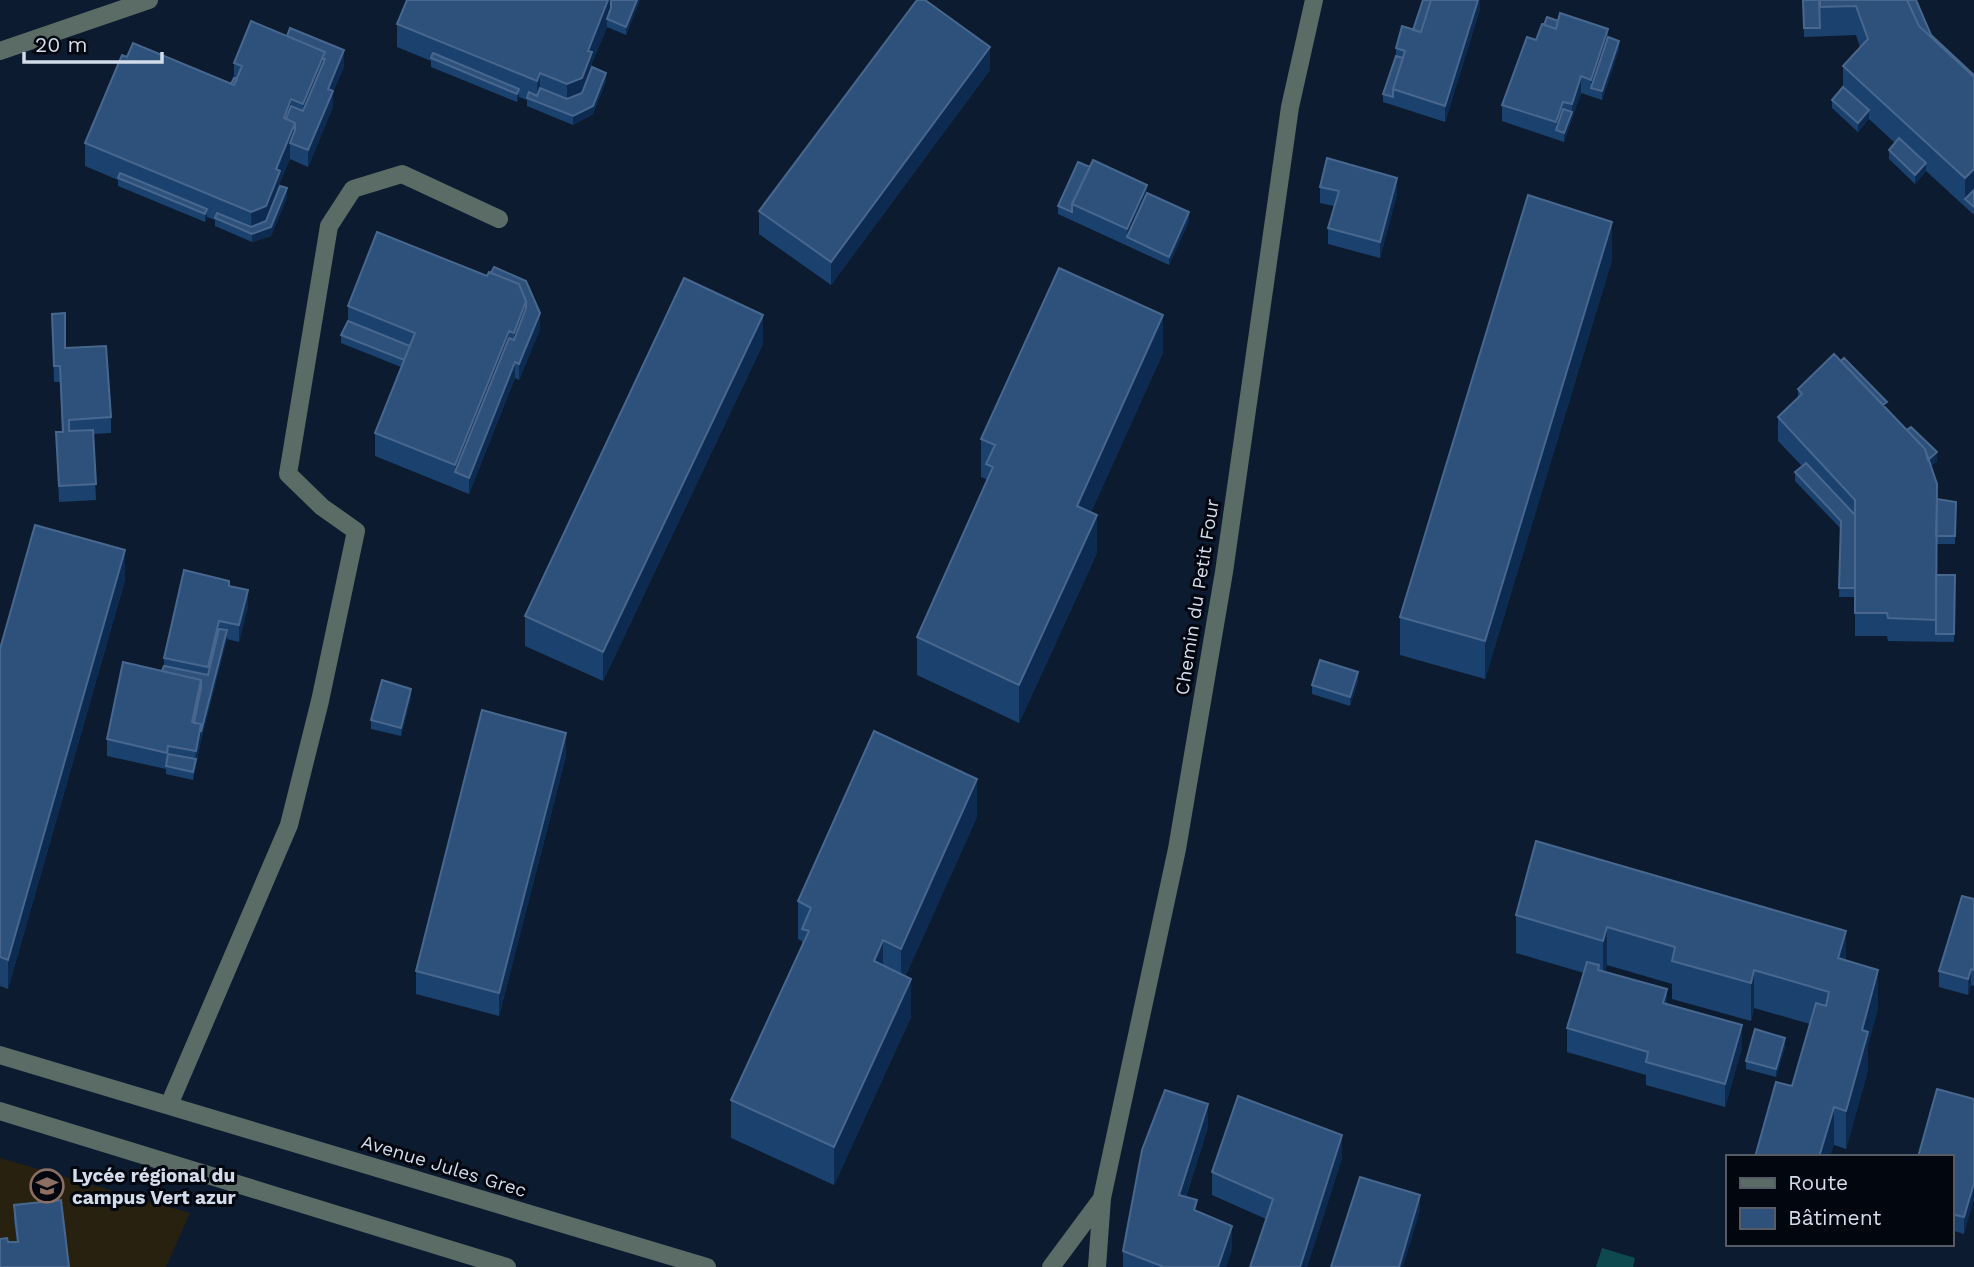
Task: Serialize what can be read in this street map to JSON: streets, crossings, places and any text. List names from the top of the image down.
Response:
{
  "streets": {
    "street": ["Chemin du Petit Four", "Avenue Jules Grec"]
  },
  "places": {
    "school or university": ["Lycée régional du campus Vert azur"]
  },
  "legend": ["Route", "Bâtiment"],
  "scale_bar": "20 m"
}
